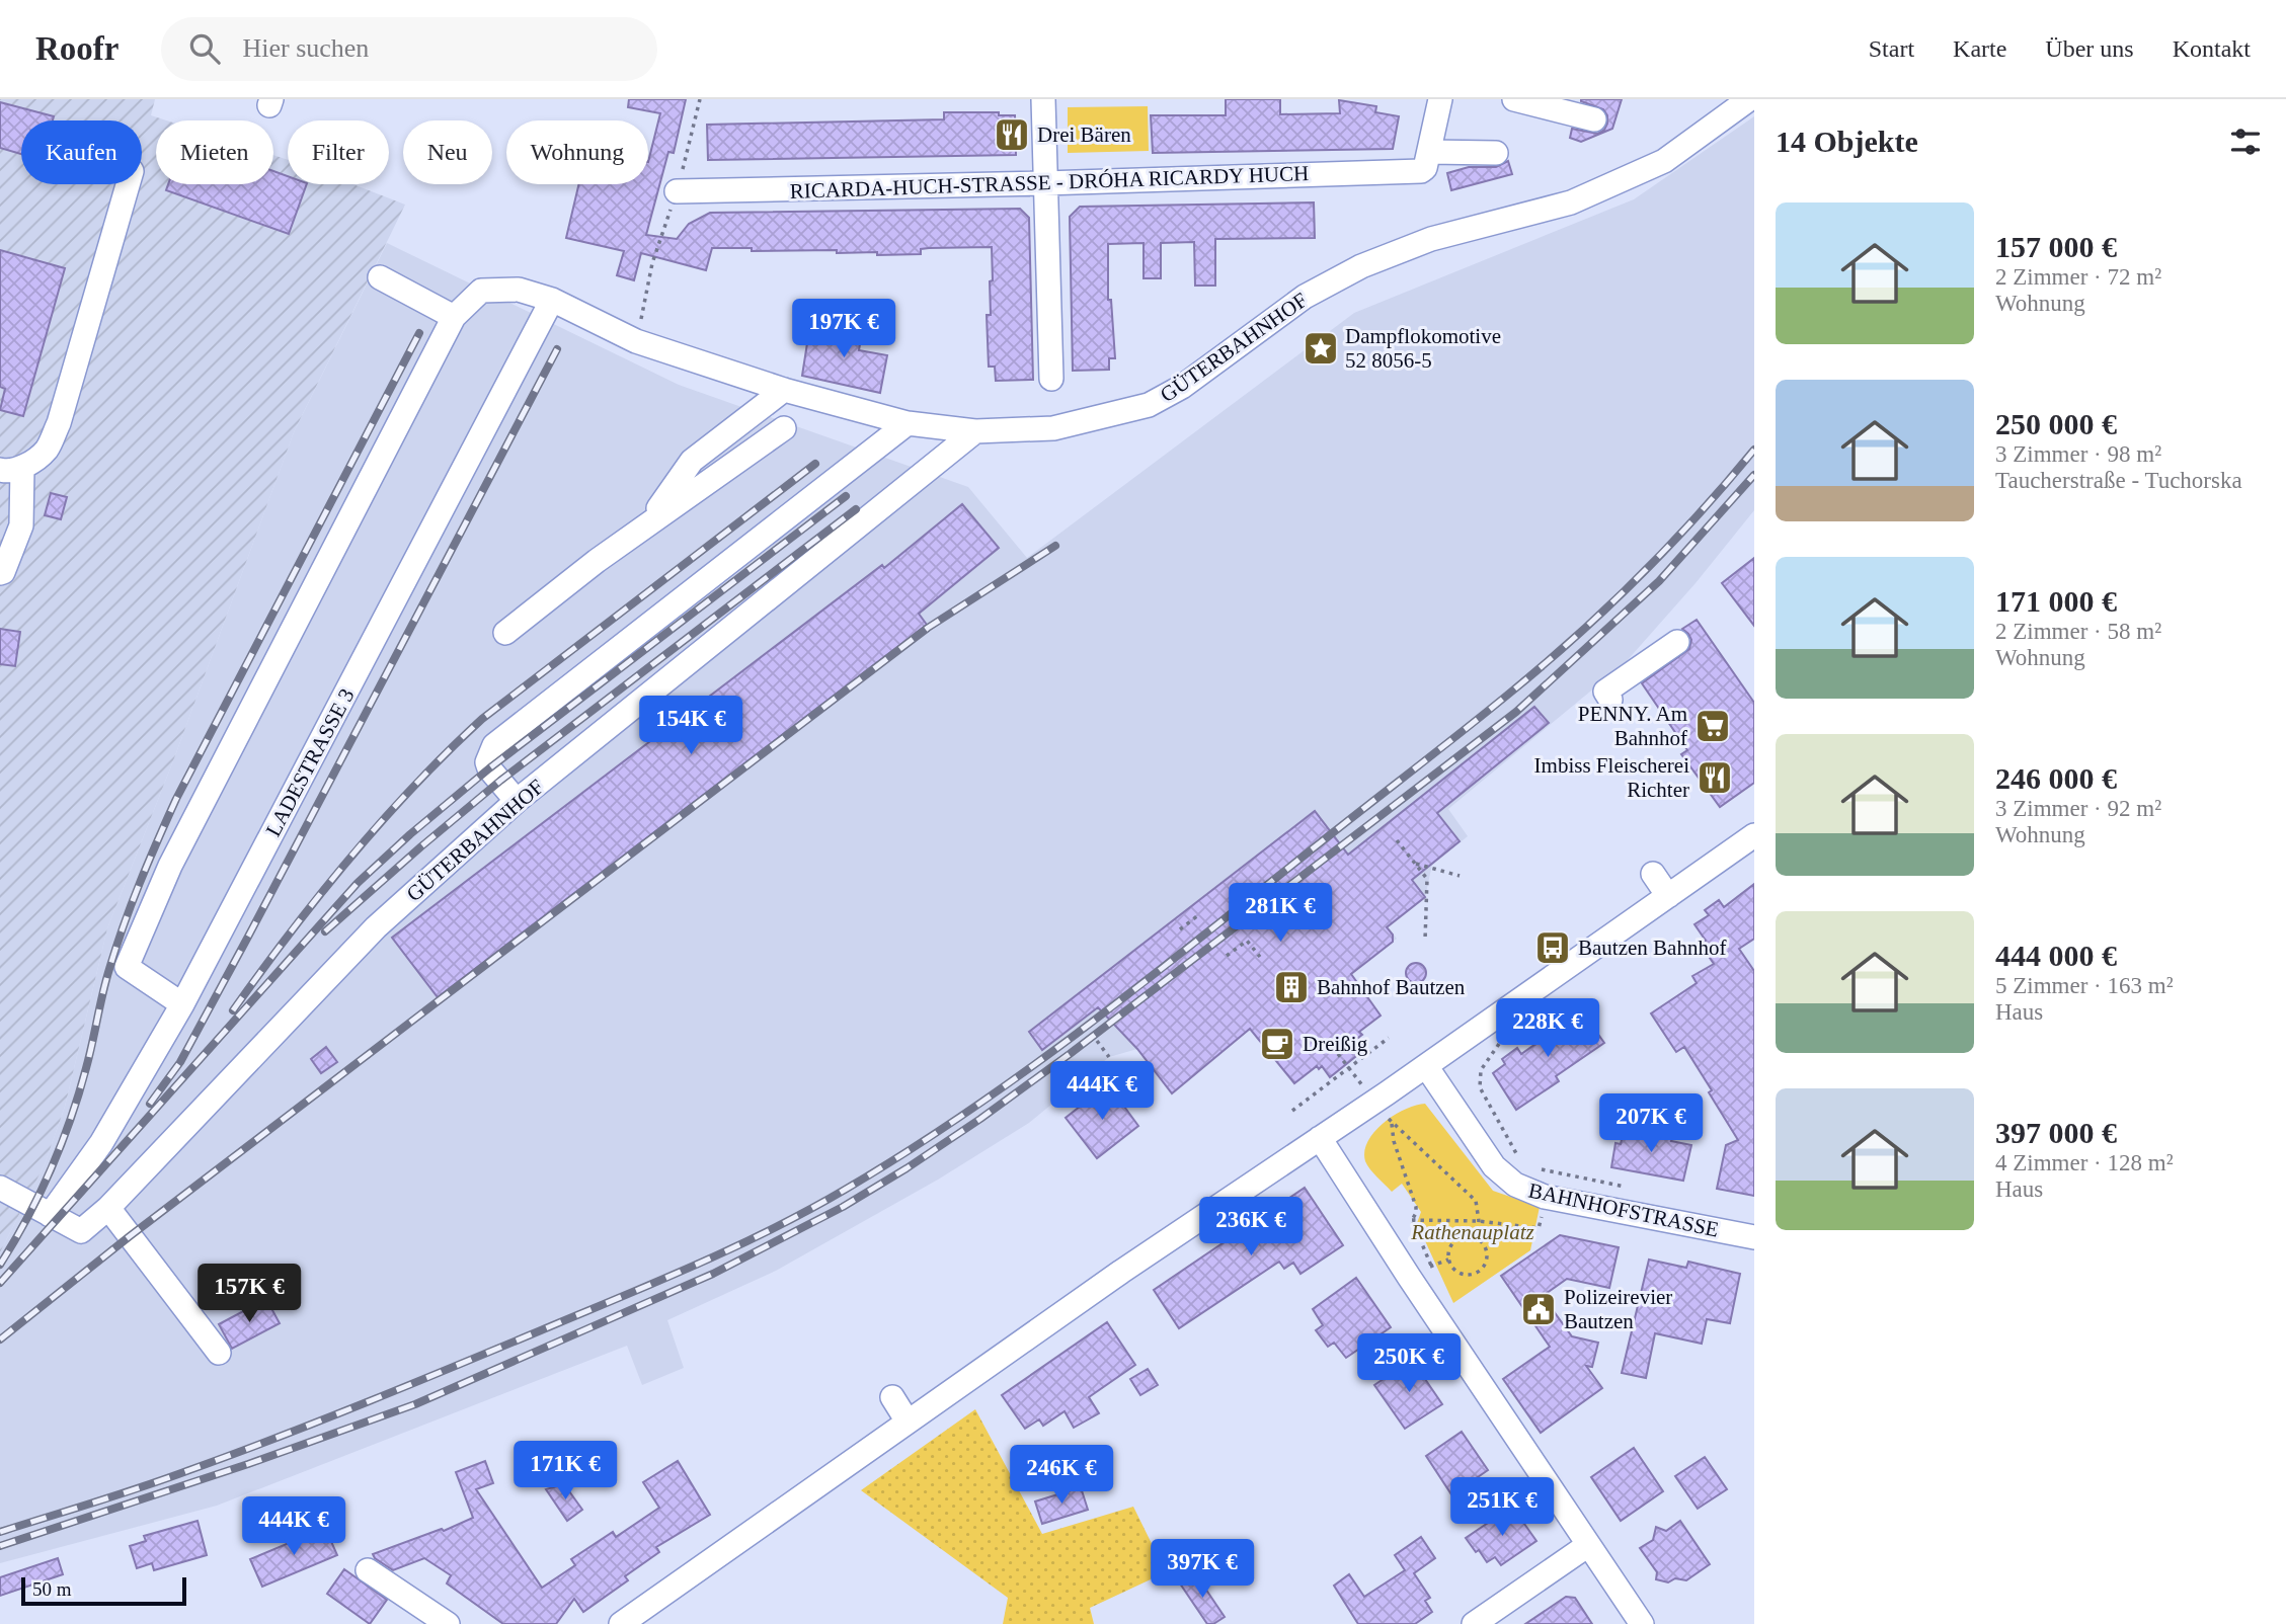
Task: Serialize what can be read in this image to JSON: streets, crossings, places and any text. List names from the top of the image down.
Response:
{
  "streets": {
    "street": [
      "RICARDA-HUCH-STRASSE - DRÓHA RICARDY HUCH",
      "GÜTERBAHNHOF",
      "LADESTRASSE 3",
      "BAHNHOFSTRASSE"
    ]
  },
  "crossings": [
    ["GÜTERBAHNHOF", "LADESTRASSE 3"]
  ],
  "parks": ["Rathenauplatz"],
  "places": {
    "restaurant": ["Drei Bären", "Imbiss Fleischerei Richter"],
    "place": ["Dampflokomotive 52 8056-5"],
    "supermarket": ["PENNY. Am Bahnhof"],
    "bus stop": ["Bautzen Bahnhof"],
    "building": ["Bahnhof Bautzen"],
    "cafe": ["Dreißig"],
    "public building": ["Polizeirevier Bautzen"]
  },
  "scale_bar": "50 m",
  "page": {
    "header": "Roofr",
    "search": "Hier suchen",
    "nav": [
      "Start",
      "Karte",
      "Über uns",
      "Kontakt"
    ],
    "heading": "14 Objekte",
    "chip": [
      "Kaufen",
      "Mieten",
      "Filter",
      "Neu",
      "Wohnung"
    ],
    "list": [
      {
        "name": "157 000 €",
        "note": "2 Zimmer · 72 m² · Wohnung"
      },
      {
        "name": "250 000 €",
        "note": "3 Zimmer · 98 m² · Taucherstraße - Tuchorska"
      },
      {
        "name": "171 000 €",
        "note": "2 Zimmer · 58 m² · Wohnung"
      },
      {
        "name": "246 000 €",
        "note": "3 Zimmer · 92 m² · Wohnung"
      },
      {
        "name": "444 000 €",
        "note": "5 Zimmer · 163 m² · Haus"
      },
      {
        "name": "397 000 €",
        "note": "4 Zimmer · 128 m² · Haus"
      }
    ],
    "price": [
      "197K €",
      "154K €",
      "281K €",
      "228K €",
      "444K €",
      "207K €",
      "236K €",
      "157K €",
      "250K €",
      "171K €",
      "246K €",
      "251K €",
      "444K €",
      "397K €"
    ],
    "scale": "50 m"
  }
}
